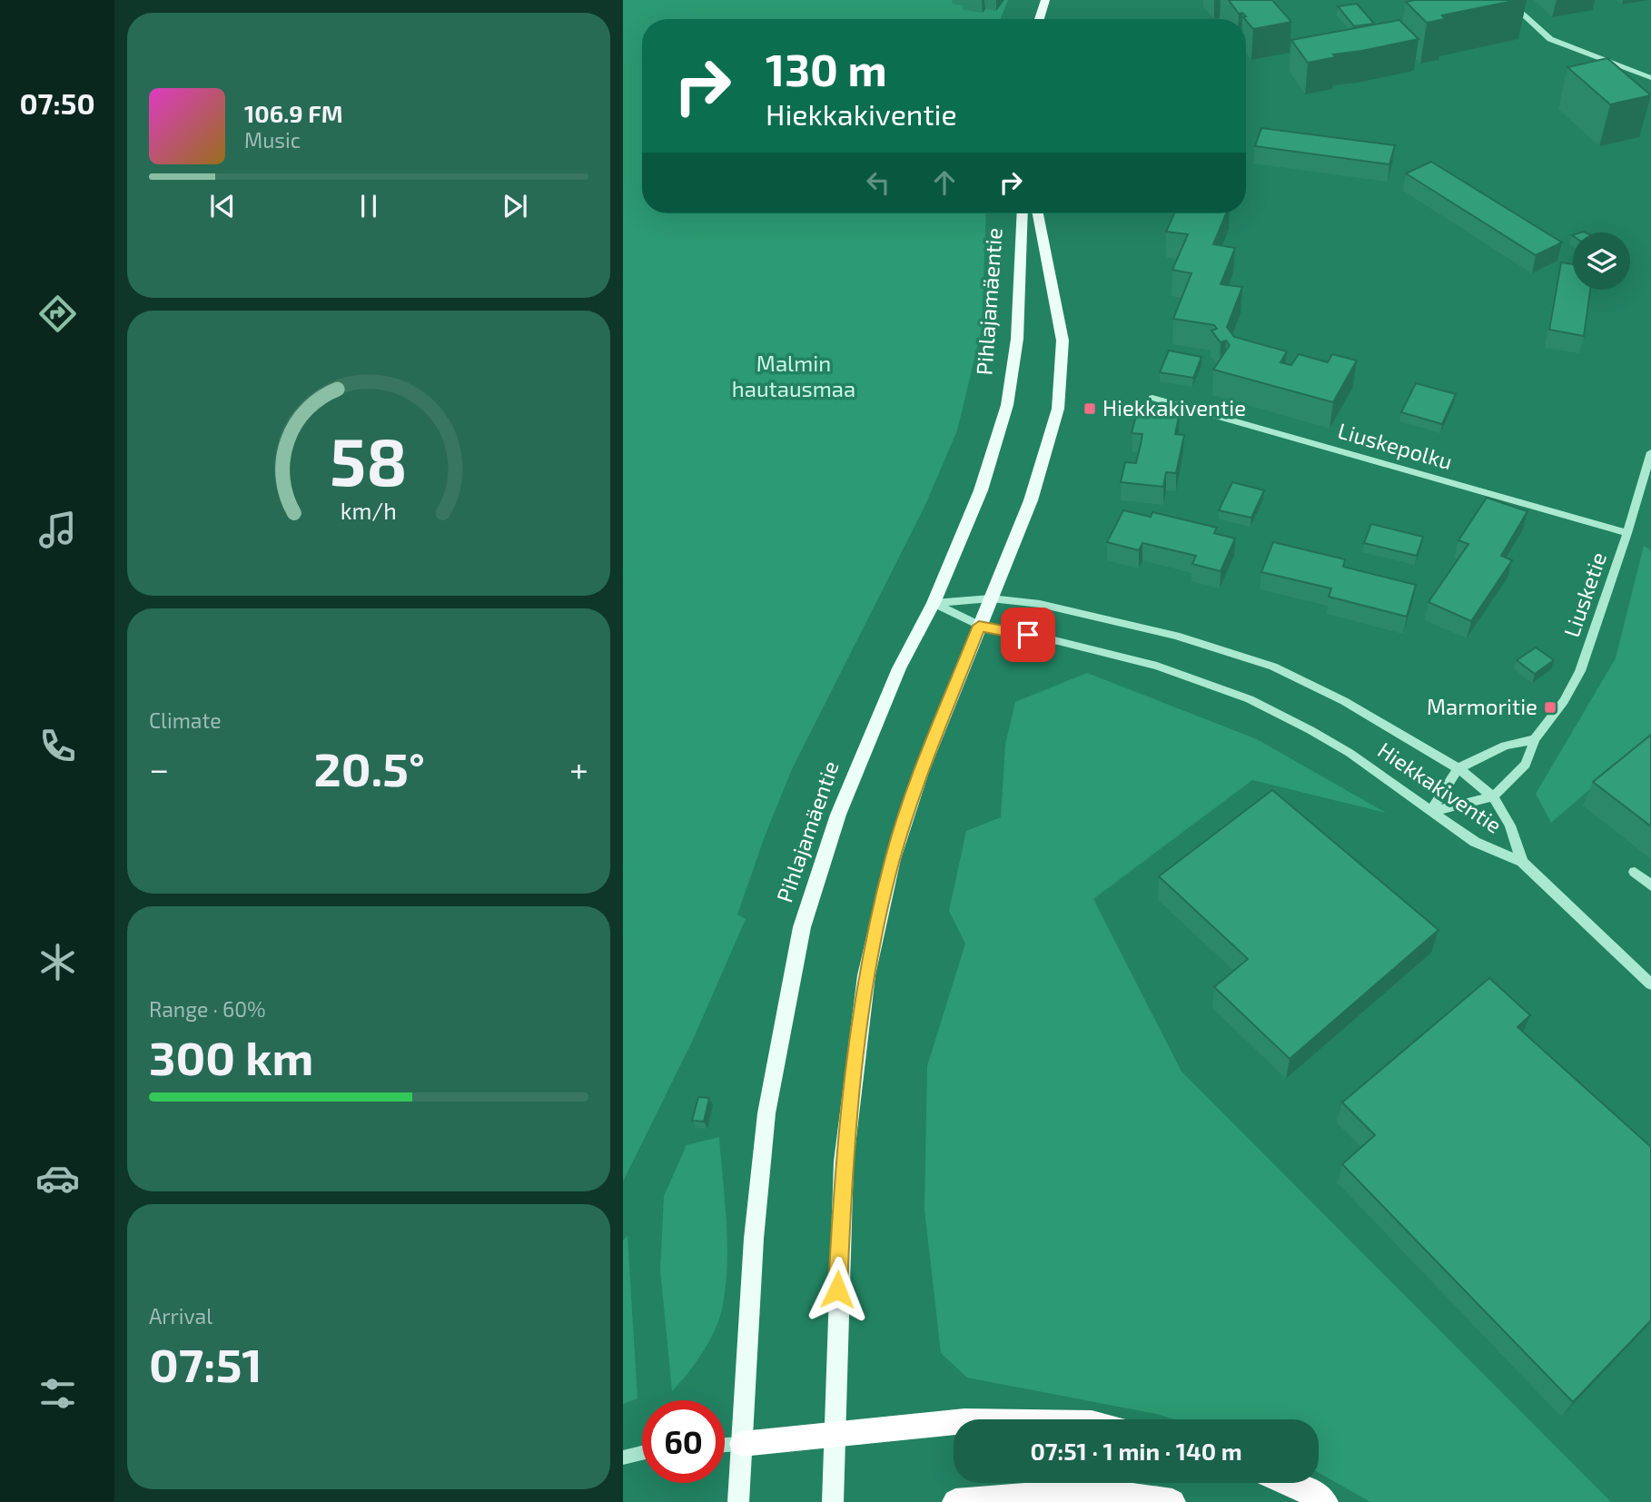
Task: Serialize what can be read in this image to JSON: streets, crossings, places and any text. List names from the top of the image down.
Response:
{
  "streets": {
    "main road": ["Pihlajamäentie"],
    "street": ["Liuskepolku", "Liusketie", "Hiekkakiventie"]
  },
  "crossings": [
    ["Pihlajamäentie", "Hiekkakiventie"],
    ["Liuskepolku", "Liusketie"],
    ["Liusketie", "Hiekkakiventie"]
  ],
  "parks": ["Malmin hautausmaa"],
  "places": {
    "transit": ["Hiekkakiventie", "Marmoritie"]
  },
  "page": {
    "tabs": "07:50",
    "turn": ["130 m", "Hiekkakiventie"],
    "song": ["106.9 FM", "Music"],
    "tile": [
      "Climate",
      ["Range · 60%", "300 km"],
      ["Arrival", "07:51"]
    ],
    "heat": ["−", "20.5°", "+"],
    "limit": "60",
    "trip": "07:51 · 1 min · 140 m",
    "gauge": ["58", "km/h"]
  }
}
